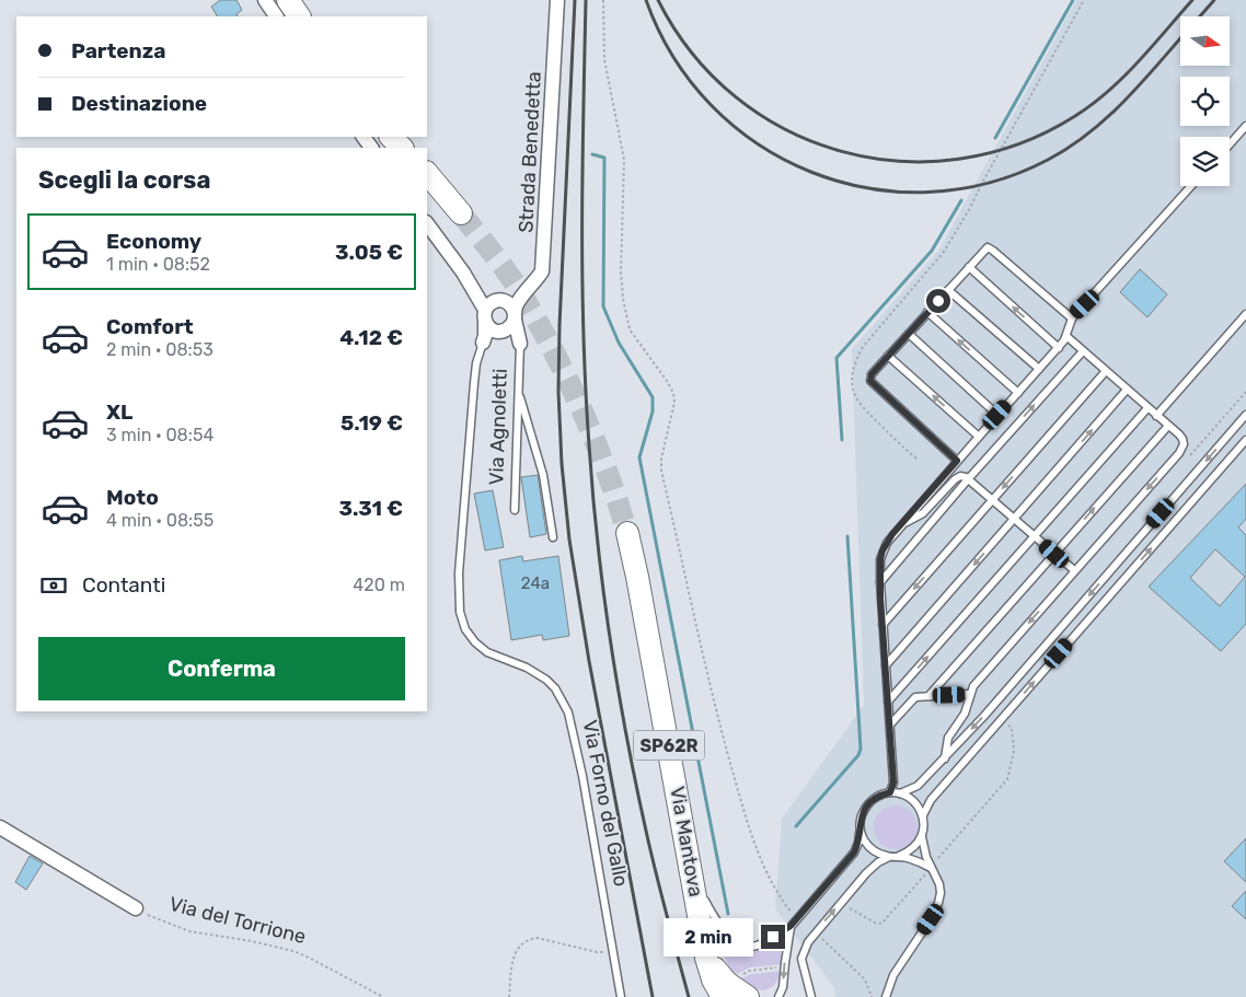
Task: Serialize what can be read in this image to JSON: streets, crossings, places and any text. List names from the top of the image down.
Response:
{
  "streets": {
    "main road": ["SP62R", "Via Mantova"],
    "street": ["Strada Benedetta", "Via Agnoletti", "Via Forno del Gallo"],
    "path": ["Via del Torrione"]
  },
  "crossings": [
    ["Strada Benedetta", "Via Agnoletti"],
    ["Strada Benedetta", "Via Forno del Gallo"],
    ["Via Agnoletti", "Via Forno del Gallo"]
  ],
  "house_numbers": ["24a"],
  "north": "right",
  "page": {
    "banner": ["Partenza", "Destinazione"],
    "heading": "Scegli la corsa",
    "list": [
      {
        "name": "Economy",
        "note": "1 min · 08:52",
        "value": "3.05 €"
      },
      {
        "name": "Comfort",
        "note": "2 min · 08:53",
        "value": "4.12 €"
      },
      {
        "name": "XL",
        "note": "3 min · 08:54",
        "value": "5.19 €"
      },
      {
        "name": "Moto",
        "note": "4 min · 08:55",
        "value": "3.31 €"
      }
    ],
    "pay": ["Contanti", "420 m"],
    "buttons": "Conferma",
    "bubble": "2 min"
  }
}
